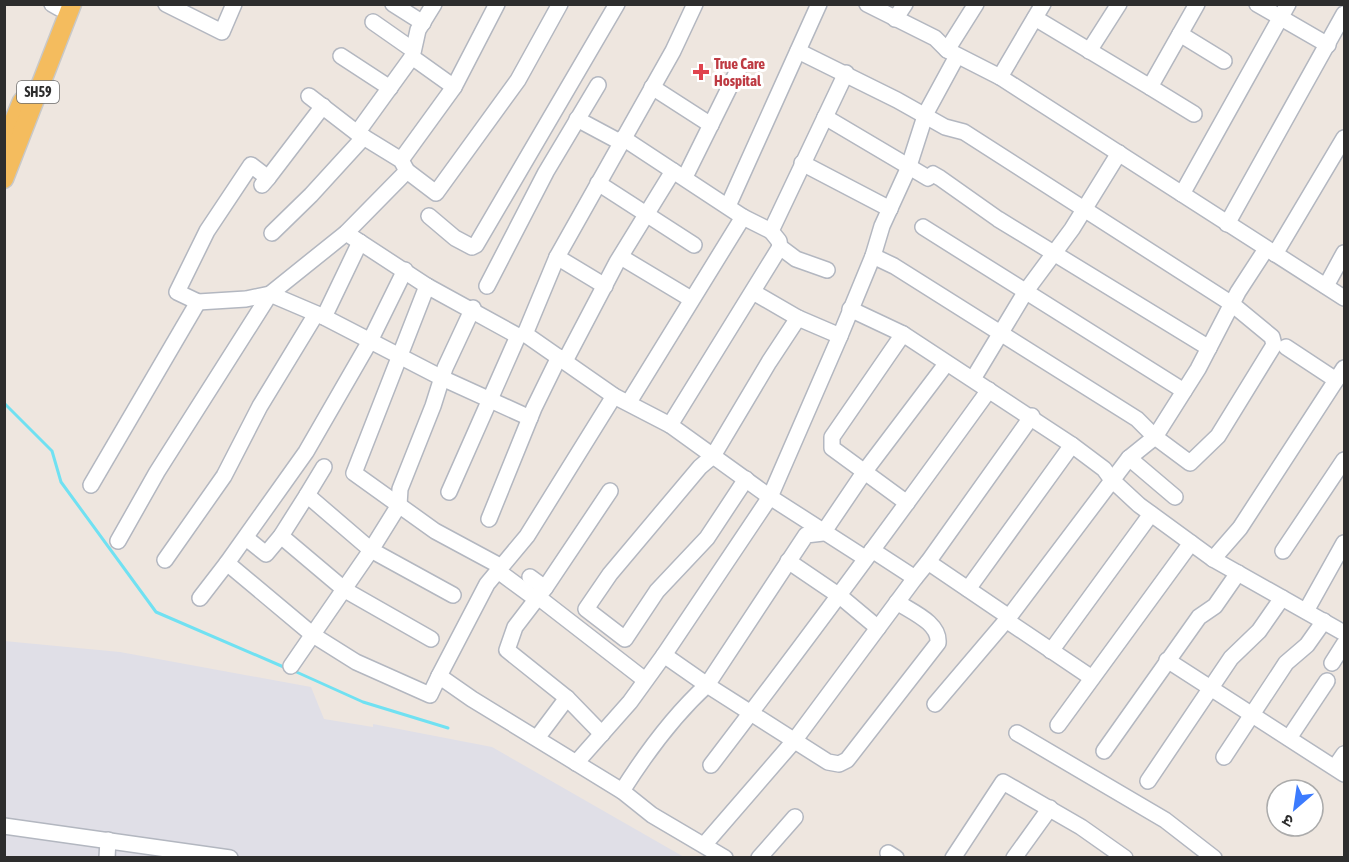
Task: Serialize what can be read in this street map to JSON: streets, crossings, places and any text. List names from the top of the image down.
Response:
{
  "streets": {
    "main road": ["SH59"]
  },
  "places": {
    "health": ["True Care Hospital"]
  },
  "north": "bottom left"
}
